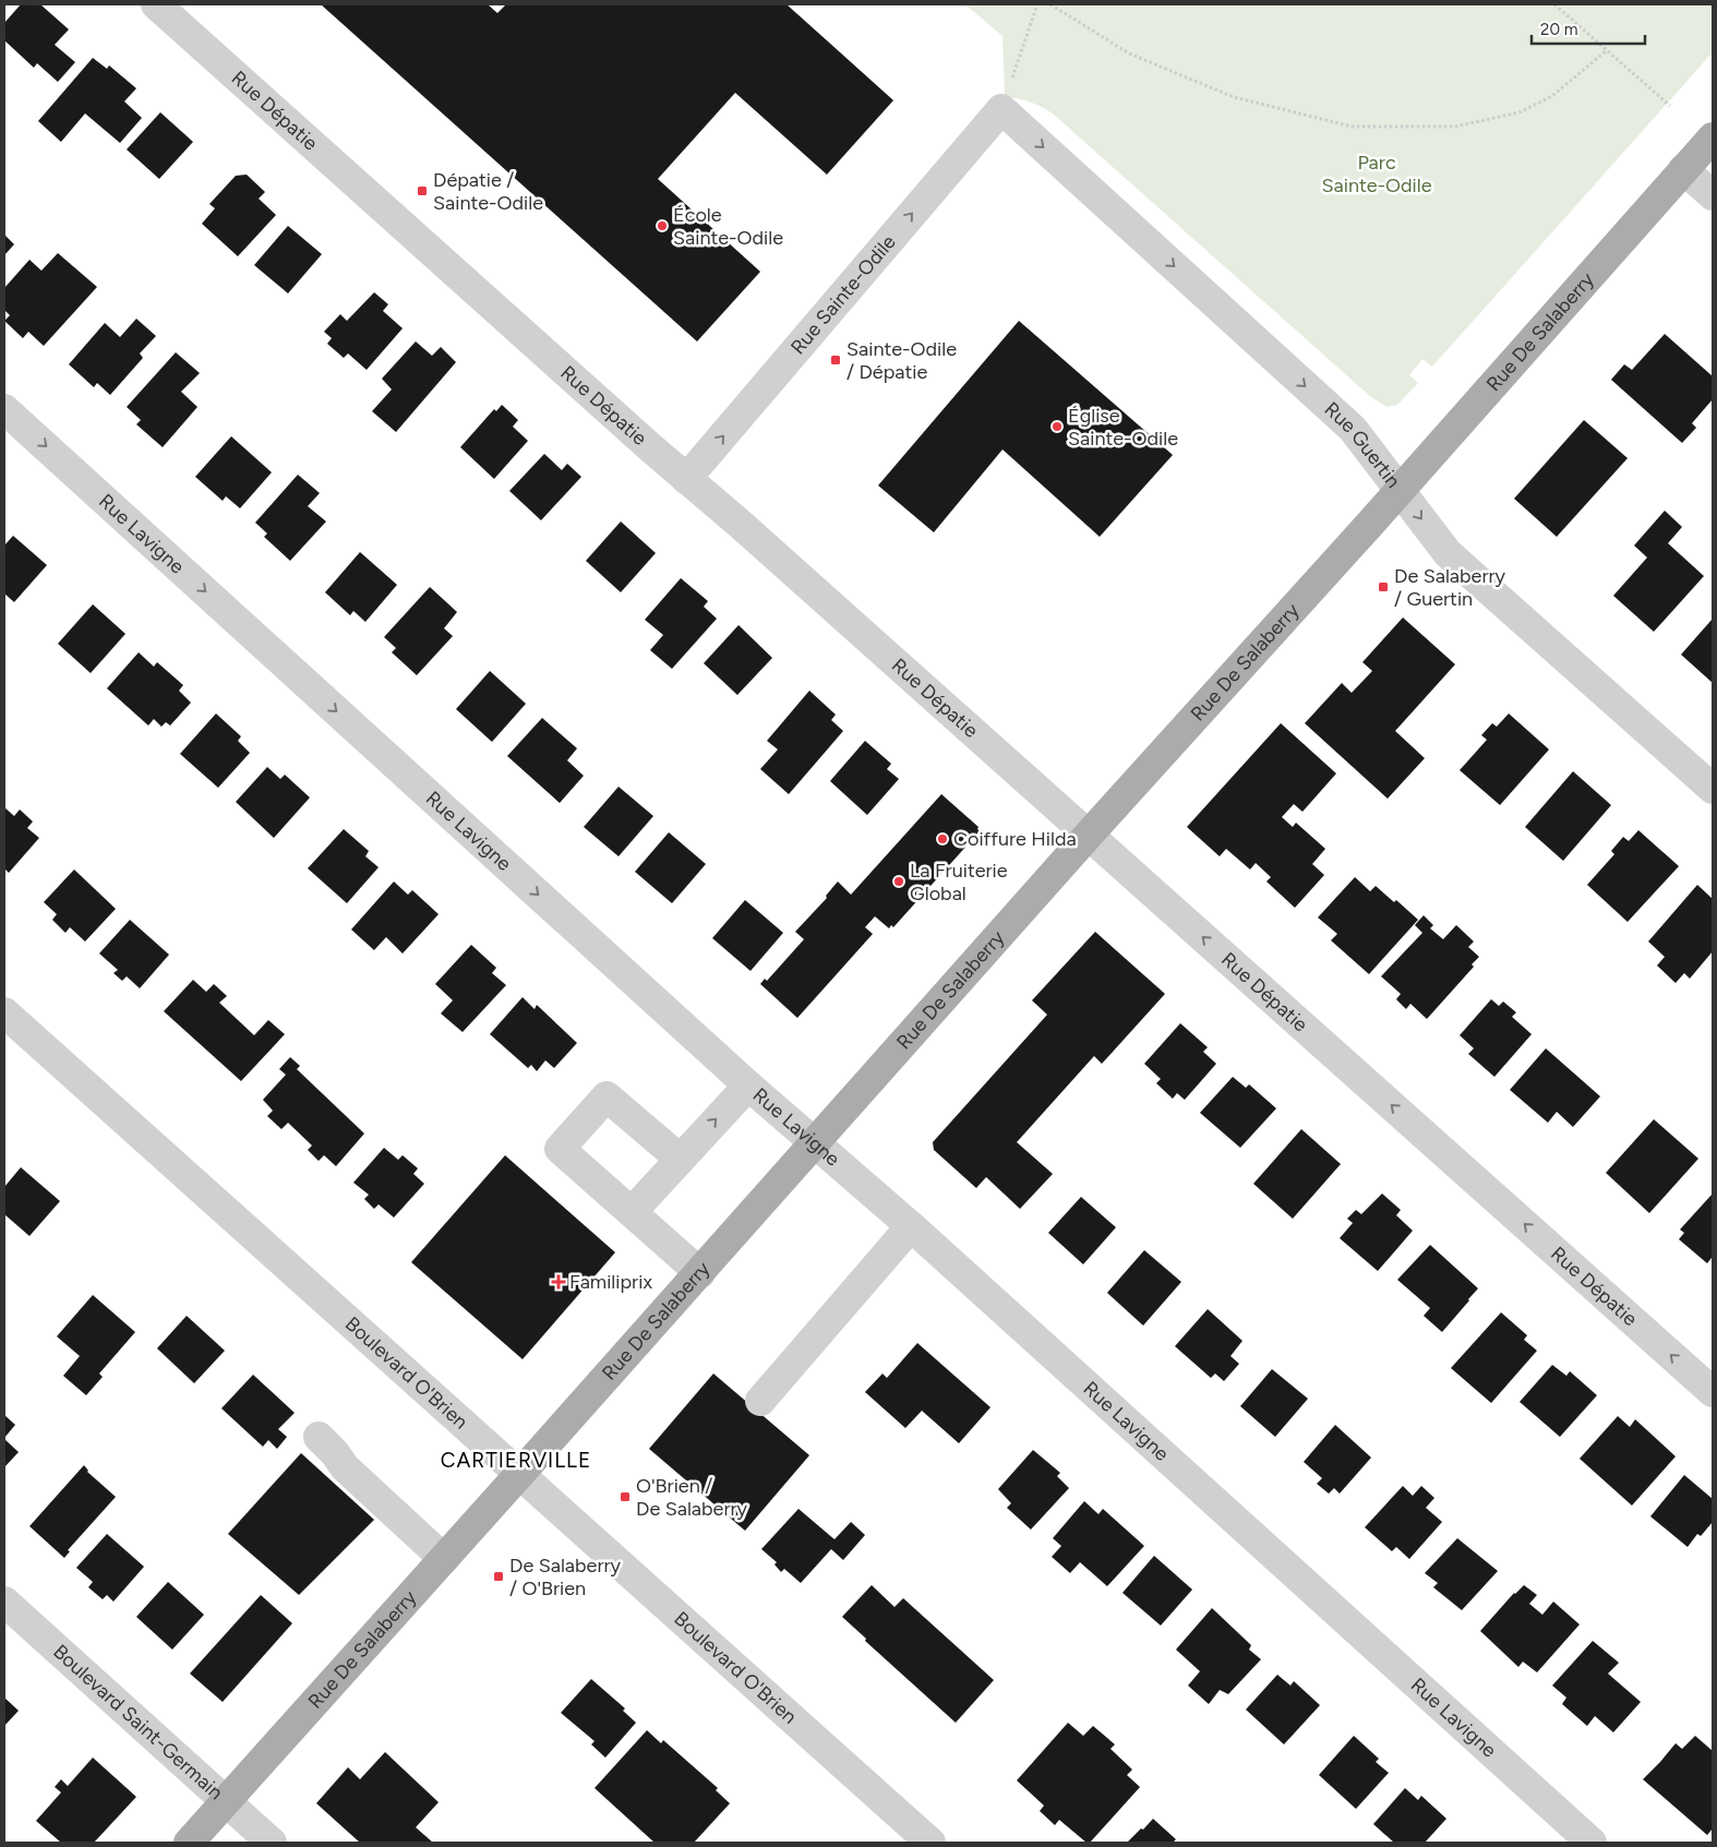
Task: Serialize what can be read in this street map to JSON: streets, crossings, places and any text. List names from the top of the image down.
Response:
{
  "streets": {
    "main road": ["Rue De Salaberry"],
    "street": [
      "Rue Dépatie",
      "Rue Sainte-Odile",
      "Rue Guertin",
      "Rue Lavigne",
      "Boulevard O'Brien",
      "Boulevard Saint-Germain"
    ]
  },
  "crossings": [
    ["Rue Dépatie", "Rue Sainte-Odile"],
    ["Rue Dépatie", "Rue De Salaberry"],
    ["Rue Sainte-Odile", "Rue Guertin"],
    ["Rue De Salaberry", "Rue Guertin"],
    ["Rue De Salaberry", "Rue Lavigne"],
    ["Rue De Salaberry", "Boulevard O'Brien"],
    ["Rue De Salaberry", "Boulevard Saint-Germain"]
  ],
  "one_way": [
    "Rue Dépatie",
    "Rue Sainte-Odile",
    "Rue Guertin",
    "Rue Lavigne"
  ],
  "districts": ["CARTIERVILLE"],
  "parks": ["Parc Sainte-Odile"],
  "places": {
    "transit": [
      "Dépatie / Sainte-Odile",
      "Sainte-Odile / Dépatie",
      "De Salaberry / Guertin",
      "O'Brien / De Salaberry",
      "De Salaberry / O'Brien"
    ],
    "other": [
      "École Sainte-Odile",
      "Église Sainte-Odile",
      "Coiffure Hilda",
      "La Fruiterie Global"
    ],
    "health": ["Familiprix"]
  },
  "scale_bar": "20 m"
}
